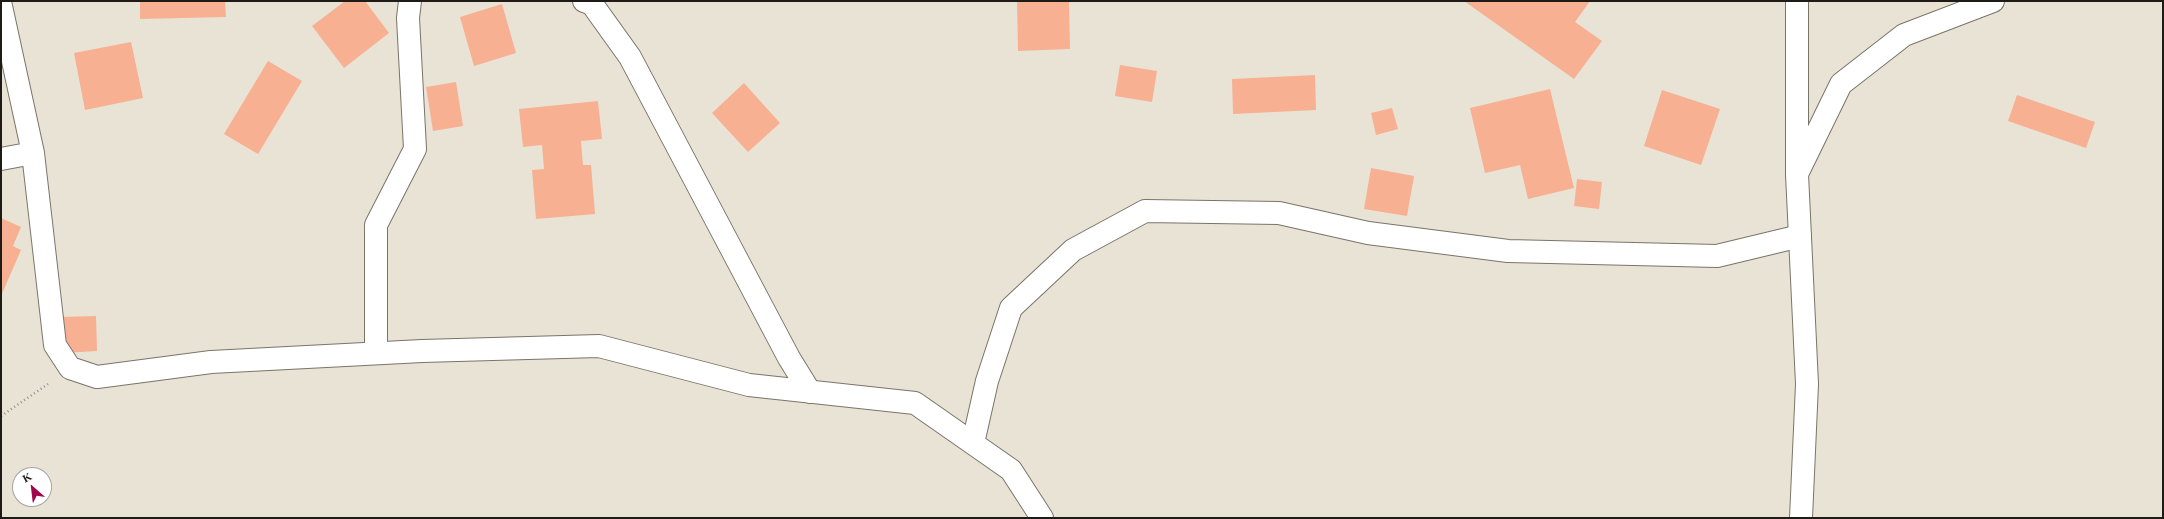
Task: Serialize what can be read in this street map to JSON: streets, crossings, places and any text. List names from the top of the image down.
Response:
{
  "north": "top left"
}
